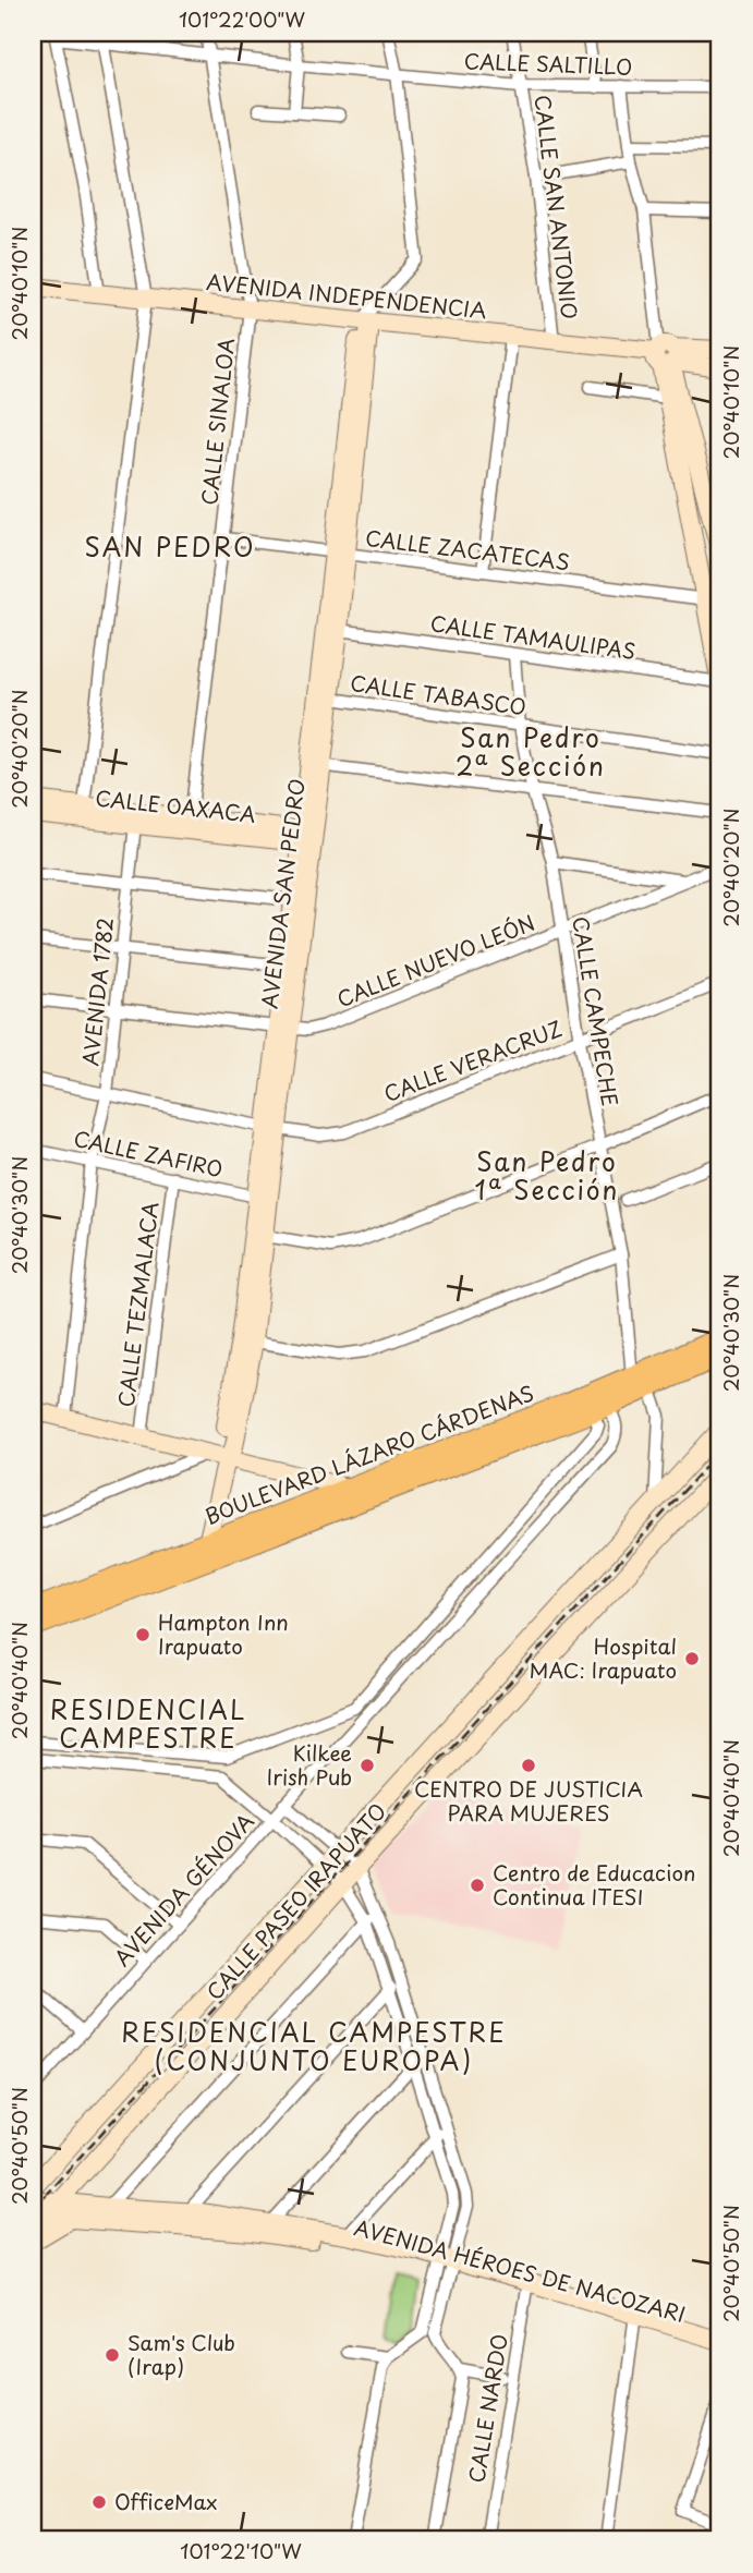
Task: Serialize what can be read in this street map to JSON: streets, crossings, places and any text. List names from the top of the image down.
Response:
{
  "streets": {
    "main road": ["BOULEVARD LÁZARO CÁRDENAS"],
    "street": [
      "CALLE SALTILLO",
      "CALLE SAN ANTONIO",
      "AVENIDA INDEPENDENCIA",
      "CALLE SINALOA",
      "CALLE ZACATECAS",
      "CALLE TAMAULIPAS",
      "CALLE TABASCO",
      "CALLE OAXACA",
      "AVENIDA SAN PEDRO",
      "CALLE NUEVO LEÓN",
      "AVENIDA 1782",
      "CALLE CAMPECHE",
      "CALLE VERACRUZ",
      "CALLE ZAFIRO",
      "CALLE TEZMALACA",
      "AVENIDA GÉNOVA",
      "CALLE PASEO IRAPUATO",
      "AVENIDA HÉROES DE NACOZARI",
      "CALLE NARDO"
    ]
  },
  "crossings": [
    ["CALLE SALTILLO", "CALLE SAN ANTONIO"],
    ["CALLE SALTILLO", "CALLE SINALOA"],
    ["CALLE SAN ANTONIO", "AVENIDA INDEPENDENCIA"],
    ["AVENIDA INDEPENDENCIA", "CALLE SINALOA"],
    ["AVENIDA INDEPENDENCIA", "AVENIDA SAN PEDRO"],
    ["CALLE SINALOA", "CALLE ZACATECAS"],
    ["CALLE SINALOA", "CALLE OAXACA"],
    ["CALLE ZACATECAS", "AVENIDA SAN PEDRO"],
    ["CALLE TAMAULIPAS", "AVENIDA SAN PEDRO"],
    ["CALLE TAMAULIPAS", "CALLE CAMPECHE"],
    ["CALLE TABASCO", "AVENIDA SAN PEDRO"],
    ["CALLE TABASCO", "CALLE CAMPECHE"],
    ["CALLE OAXACA", "AVENIDA SAN PEDRO"],
    ["CALLE OAXACA", "AVENIDA 1782"],
    ["AVENIDA SAN PEDRO", "CALLE NUEVO LEÓN"],
    ["AVENIDA SAN PEDRO", "CALLE VERACRUZ"],
    ["AVENIDA SAN PEDRO", "CALLE ZAFIRO"],
    ["AVENIDA SAN PEDRO", "BOULEVARD LÁZARO CÁRDENAS"],
    ["CALLE NUEVO LEÓN", "AVENIDA 1782"],
    ["CALLE NUEVO LEÓN", "CALLE CAMPECHE"],
    ["AVENIDA 1782", "CALLE VERACRUZ"],
    ["AVENIDA 1782", "CALLE ZAFIRO"],
    ["CALLE CAMPECHE", "CALLE VERACRUZ"],
    ["CALLE CAMPECHE", "BOULEVARD LÁZARO CÁRDENAS"],
    ["CALLE ZAFIRO", "CALLE TEZMALACA"],
    ["BOULEVARD LÁZARO CÁRDENAS", "AVENIDA GÉNOVA"],
    ["CALLE PASEO IRAPUATO", "AVENIDA HÉROES DE NACOZARI"],
    ["AVENIDA HÉROES DE NACOZARI", "CALLE NARDO"]
  ],
  "districts": [
    "SAN PEDRO",
    "San Pedro 2ª Sección",
    "San Pedro 1ª Sección",
    "RESIDENCIAL CAMPESTRE",
    "RESIDENCIAL CAMPESTRE (CONJUNTO EUROPA)"
  ],
  "places": [
    "Hampton Inn Irapuato",
    "Hospital MAC: Irapuato",
    "Kilkee Irish Pub",
    "CENTRO DE JUSTICIA PARA MUJERES",
    "Centro de Educacion Continua ITESI",
    "Sam's Club (Irap)",
    "OfficeMax"
  ],
  "coordinates": [
    "101°22'00\"W",
    "20°40'10\"N",
    "20°40'20\"N",
    "20°40'30\"N",
    "20°40'40\"N",
    "20°40'50\"N",
    "101°22'10\"W"
  ]
}
